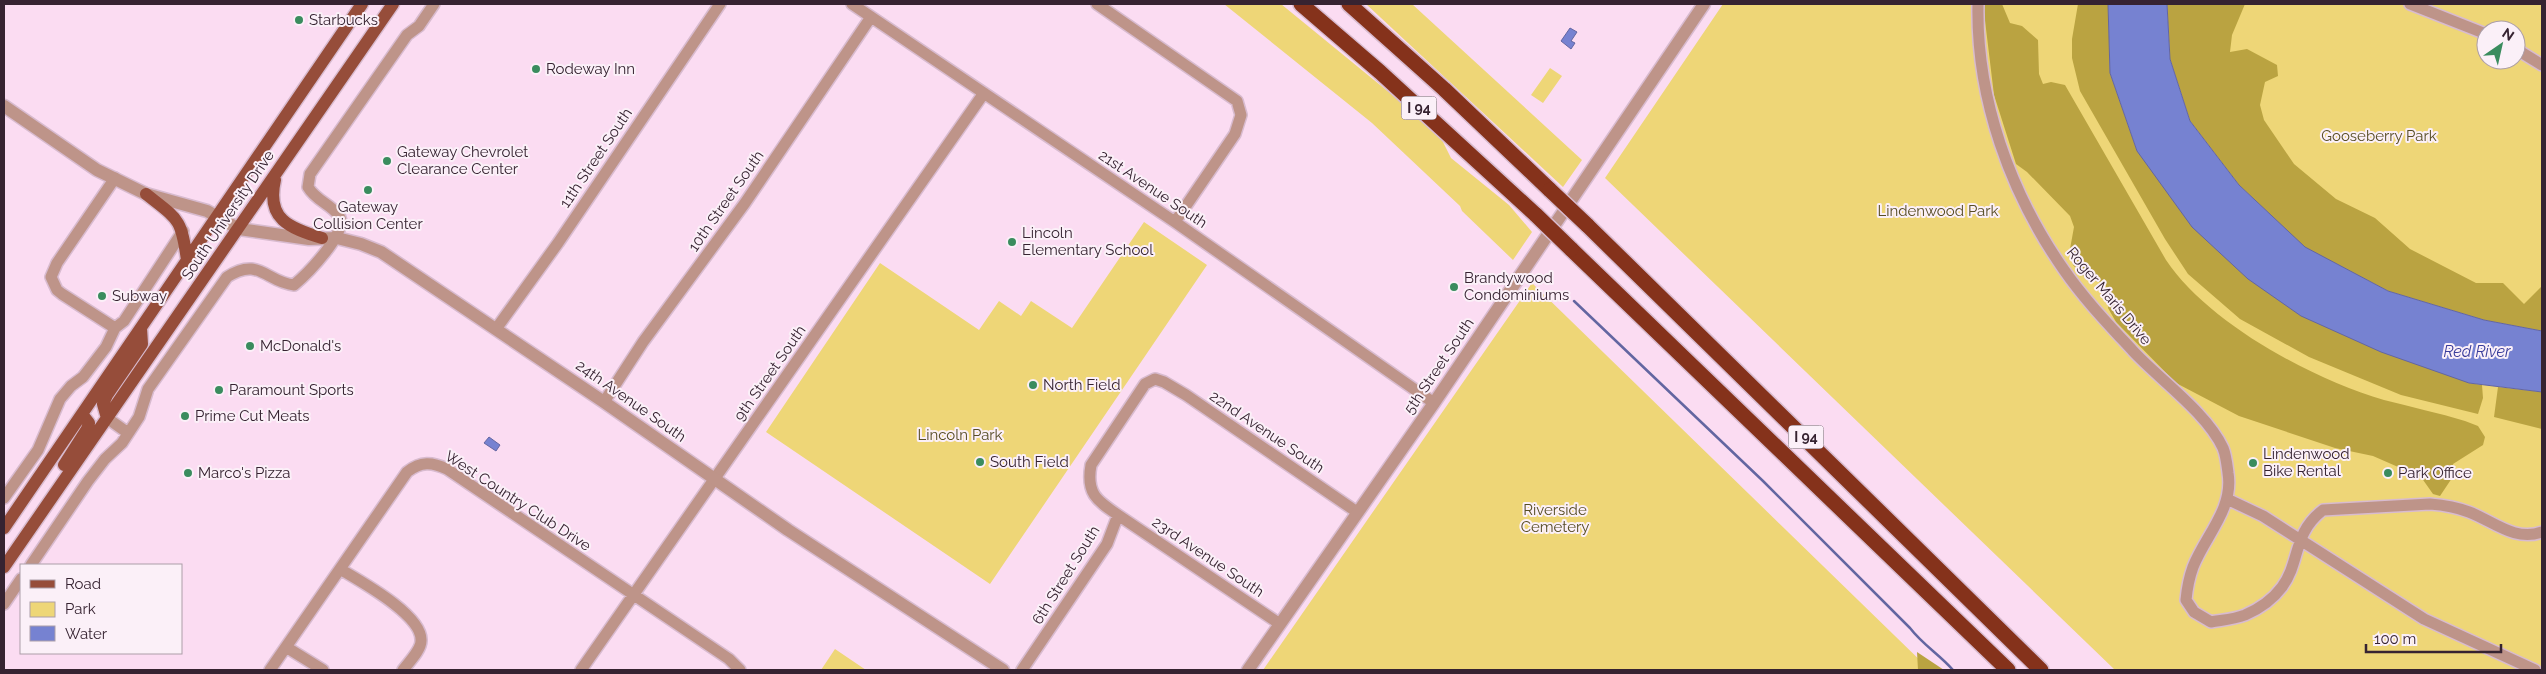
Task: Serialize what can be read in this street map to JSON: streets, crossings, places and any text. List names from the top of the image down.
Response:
{
  "streets": {
    "highway": ["I 94"],
    "main road": ["South University Drive"],
    "street": [
      "11th Street South",
      "21st Avenue South",
      "10th Street South",
      "Roger Maris Drive",
      "5th Street South",
      "9th Street South",
      "24th Avenue South",
      "22nd Avenue South",
      "West Country Club Drive",
      "23rd Avenue South",
      "6th Street South"
    ]
  },
  "crossings": [
    ["11th Street South", "24th Avenue South"],
    ["21st Avenue South", "10th Street South"],
    ["21st Avenue South", "5th Street South"],
    ["21st Avenue South", "9th Street South"],
    ["10th Street South", "24th Avenue South"],
    ["South University Drive", "24th Avenue South"],
    ["5th Street South", "22nd Avenue South"],
    ["5th Street South", "23rd Avenue South"],
    ["9th Street South", "24th Avenue South"],
    ["9th Street South", "West Country Club Drive"],
    ["22nd Avenue South", "6th Street South"],
    ["23rd Avenue South", "6th Street South"]
  ],
  "water": ["Red River"],
  "parks": [
    "Gooseberry Park",
    "Lindenwood Park",
    "Lincoln Park",
    "Riverside Cemetery"
  ],
  "places": [
    "Starbucks",
    "Rodeway Inn",
    "Gateway Chevrolet Clearance Center",
    "Gateway Collision Center",
    "Lincoln Elementary School",
    "Brandywood Condominiums",
    "Subway",
    "McDonald's",
    "North Field",
    "Paramount Sports",
    "Prime Cut Meats",
    "South Field",
    "Lindenwood Bike Rental",
    "Marco's Pizza",
    "Park Office"
  ],
  "legend": ["Road", "Park", "Water"],
  "scale_bar": "100 m",
  "north": "top right"
}
